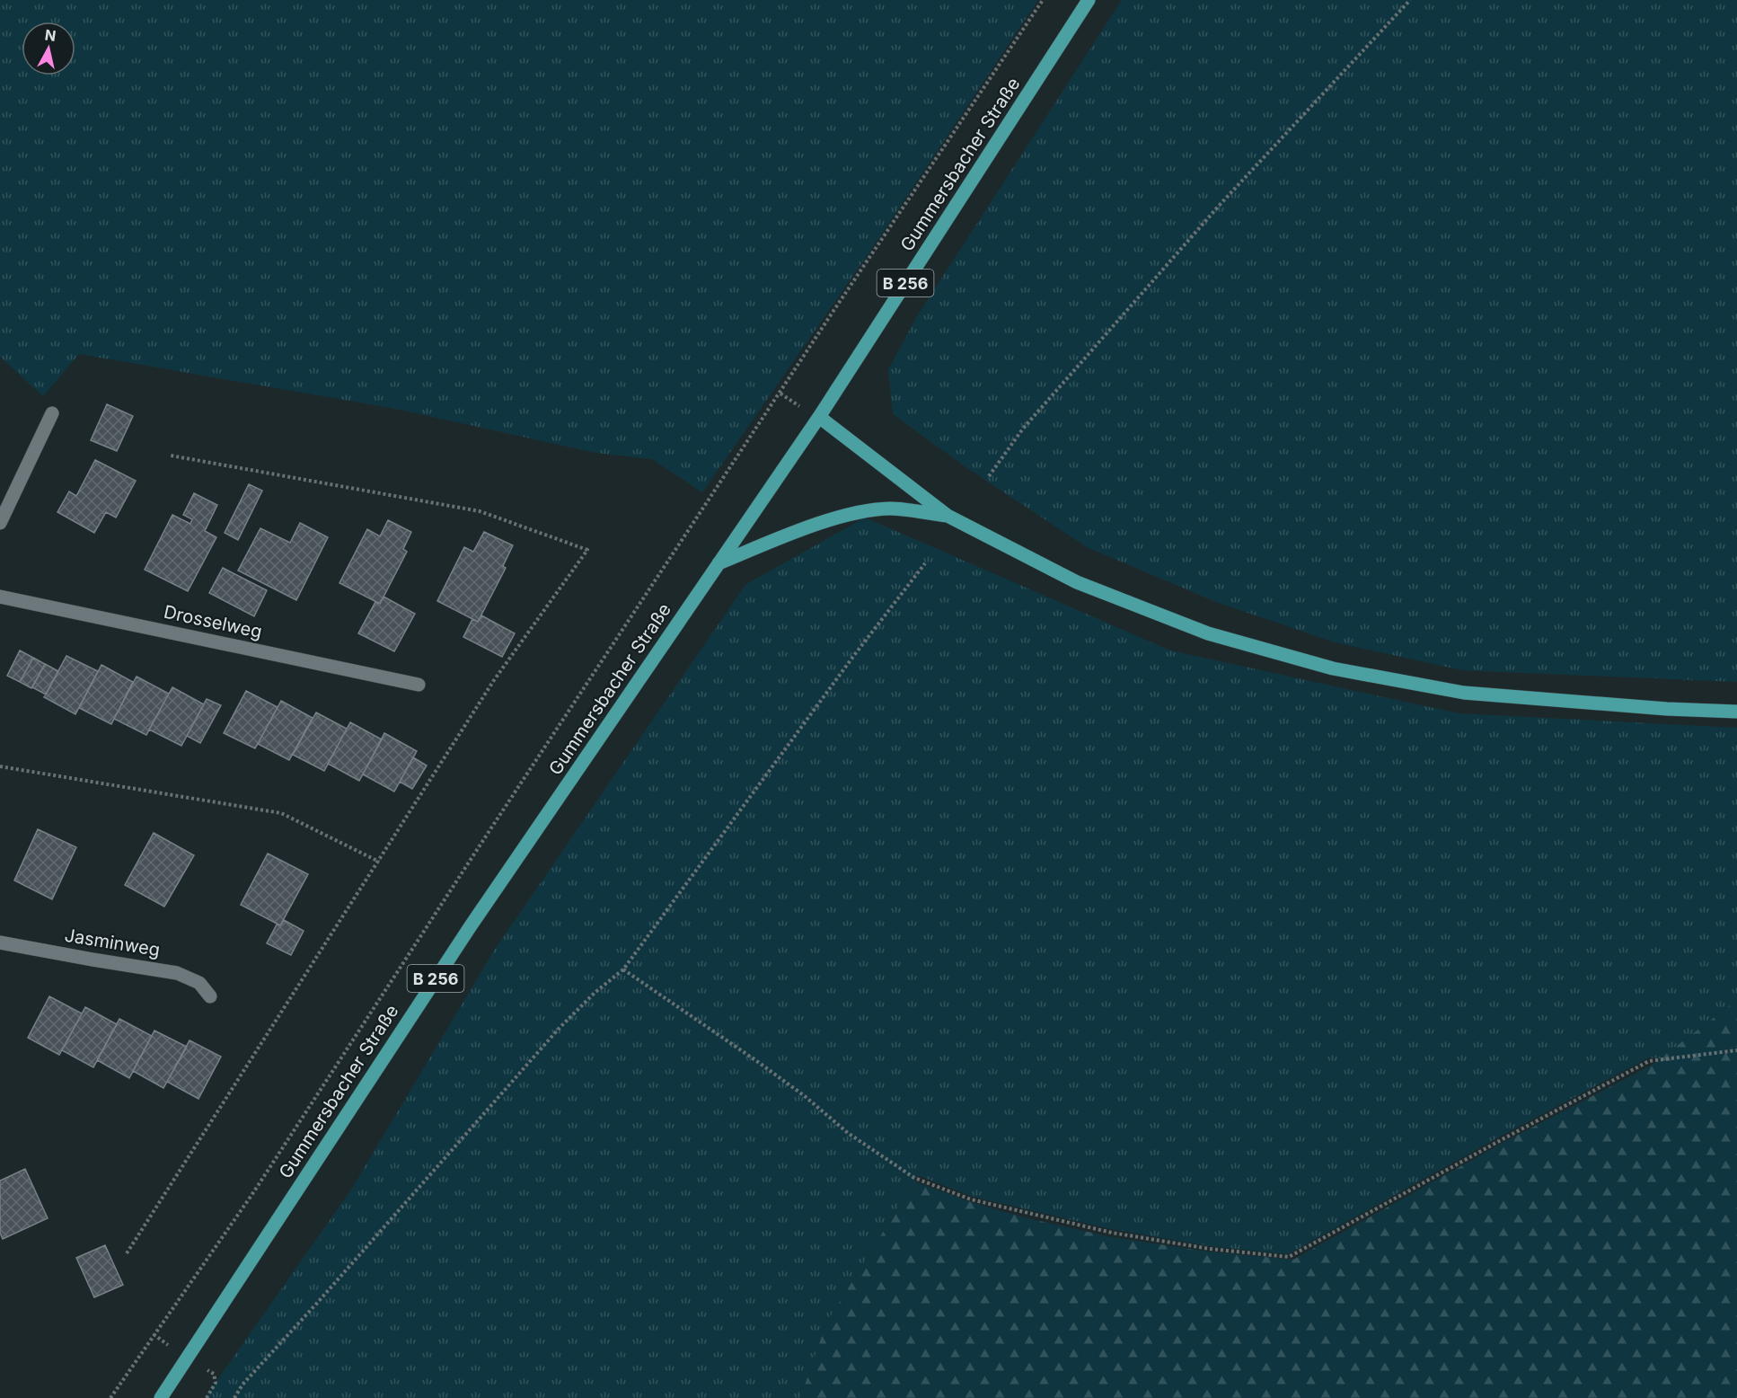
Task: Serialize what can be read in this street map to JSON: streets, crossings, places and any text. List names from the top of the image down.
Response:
{
  "streets": {
    "main road": ["Gummersbacher Straße", "B 256"],
    "street": ["Drosselweg", "Jasminweg"]
  },
  "north": "top"
}
